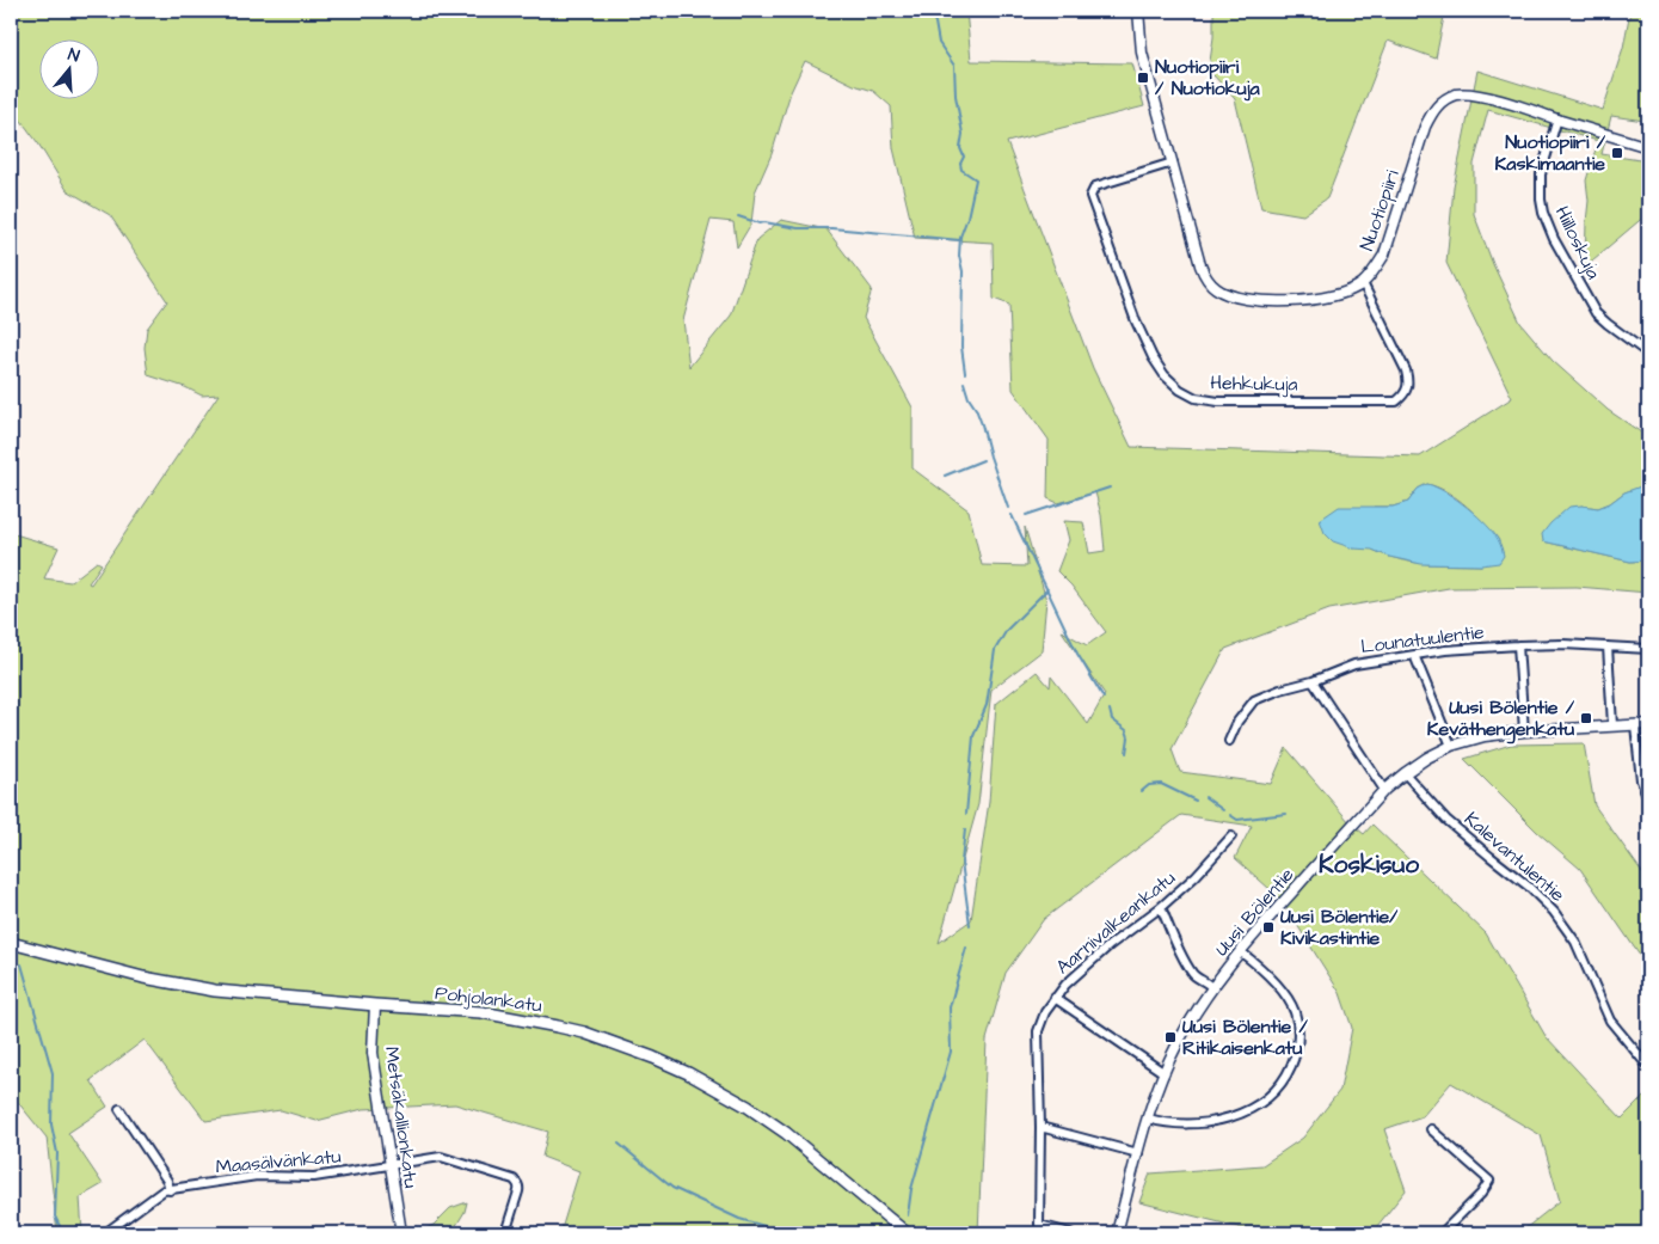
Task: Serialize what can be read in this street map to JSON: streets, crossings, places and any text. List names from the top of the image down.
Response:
{
  "streets": {
    "main road": ["Pohjolankatu"],
    "street": [
      "Nuotiopiiri",
      "Hiilloskuja",
      "Hehkukuja",
      "Lounatuulentie",
      "Kalevantulentie",
      "Uusi Bölentie",
      "Aarnivalkeankatu",
      "Metsäkallionkatu",
      "Maasälvänkatu"
    ]
  },
  "crossings": [
    ["Nuotiopiiri", "Hiilloskuja"],
    ["Nuotiopiiri", "Hehkukuja"],
    ["Kalevantulentie", "Uusi Bölentie"],
    ["Pohjolankatu", "Metsäkallionkatu"],
    ["Metsäkallionkatu", "Maasälvänkatu"]
  ],
  "districts": ["Koskisuo"],
  "places": {
    "transit": [
      "Nuotiopiiri / Nuotiokuja",
      "Nuotiopiiri / Kaskimaantie",
      "Uusi Bölentie / Keväthengenkatu",
      "Uusi Bölentie/ Kivikastintie",
      "Uusi Bölentie / Ritikaisenkatu"
    ]
  },
  "north": "top"
}
